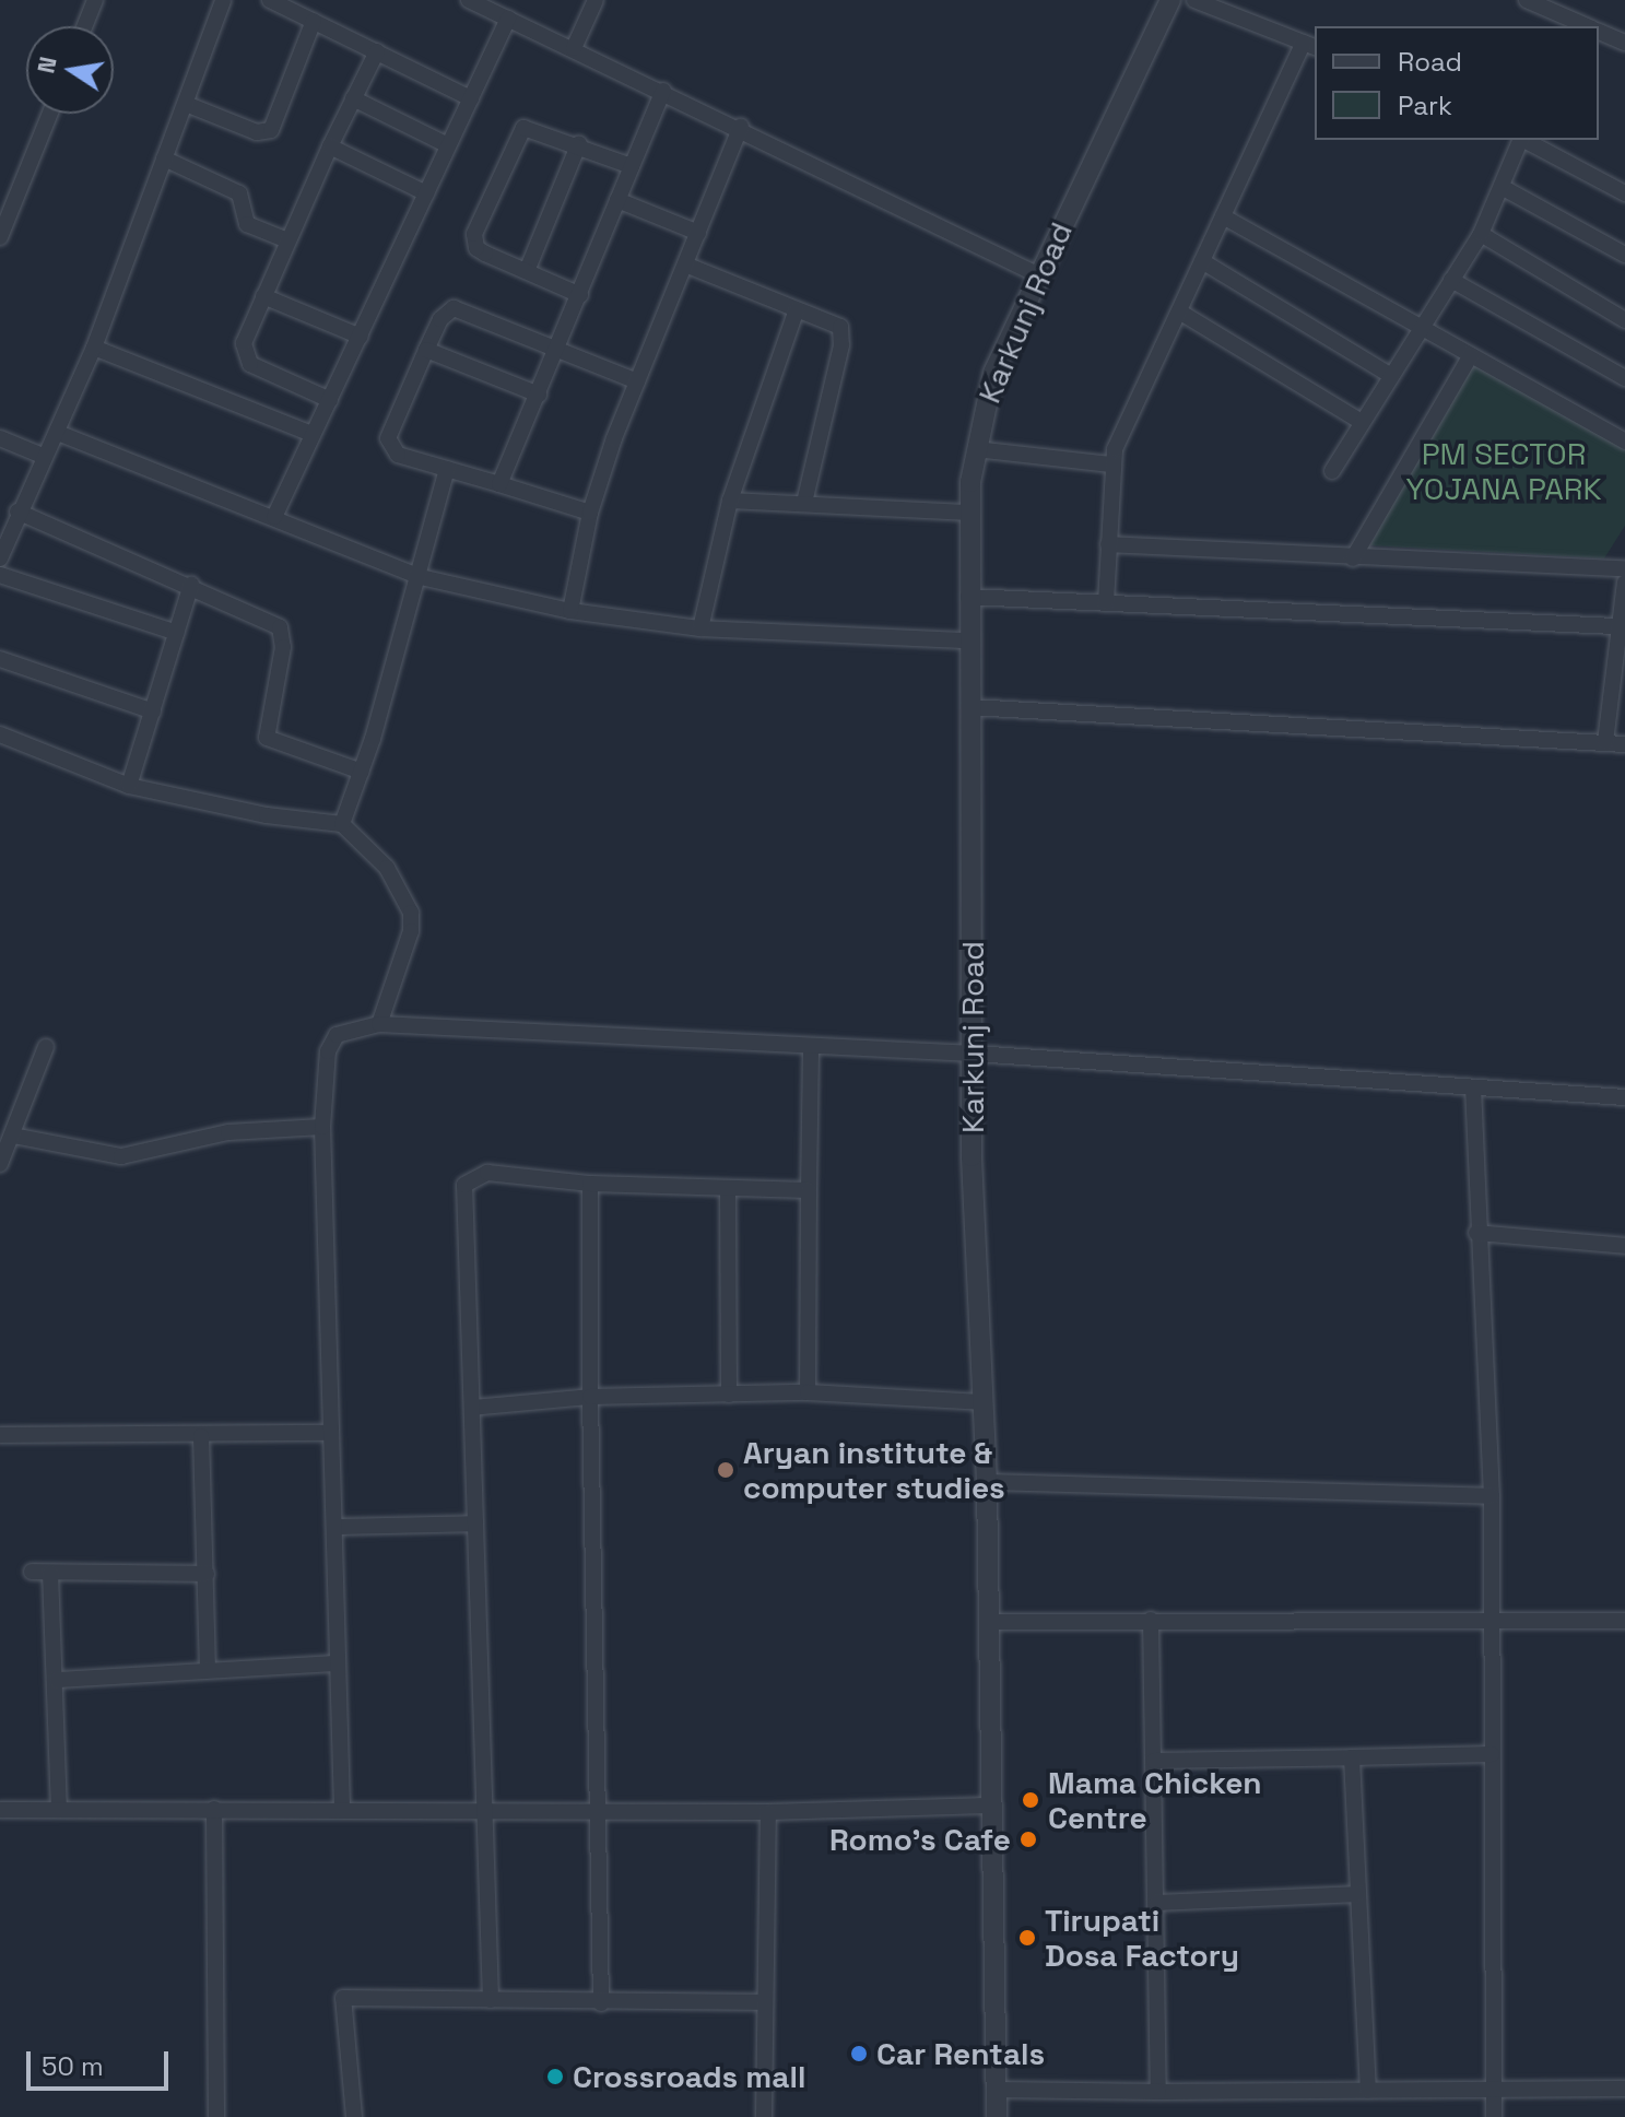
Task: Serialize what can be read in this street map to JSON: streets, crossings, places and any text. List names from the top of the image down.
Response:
{
  "streets": {
    "street": ["Karkunj Road"]
  },
  "parks": ["PM SECTOR YOJANA PARK"],
  "places": [
    "Aryan institute & computer studies",
    "Mama Chicken Centre",
    "Romo's Cafe",
    "Tirupati Dosa Factory",
    "Car Rentals",
    "Crossroads mall"
  ],
  "legend": ["Road", "Park"],
  "scale_bar": "50 m",
  "north": "left"
}
